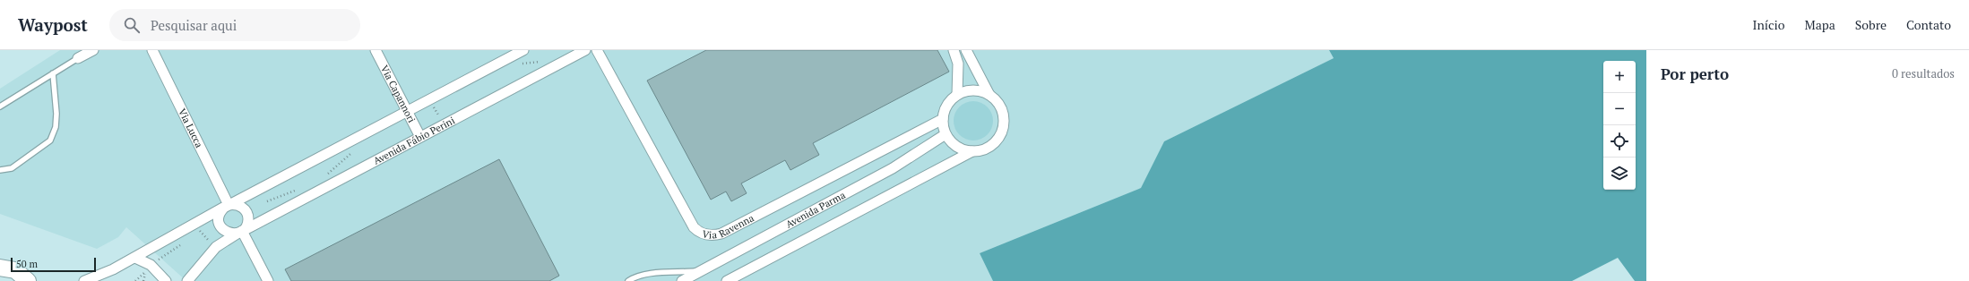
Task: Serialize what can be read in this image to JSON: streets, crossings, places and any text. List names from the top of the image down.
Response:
{
  "streets": {
    "street": [
      "Via Capannori",
      "Via Lucca",
      "Avenida Fábio Perini",
      "Avenida Parma",
      "Via Ravenna"
    ]
  },
  "crossings": [
    ["Via Capannori", "Avenida Fábio Perini"],
    ["Via Lucca", "Avenida Fábio Perini"],
    ["Avenida Parma", "Via Ravenna"]
  ],
  "scale_bar": "50 m",
  "page": {
    "header": "Waypost",
    "search": "Pesquisar aqui",
    "nav": [
      "Início",
      "Mapa",
      "Sobre",
      "Contato"
    ],
    "heading": ["Por perto", "0 resultados"],
    "map_buttons": ["+", "−"],
    "scale": "50 m"
  }
}
